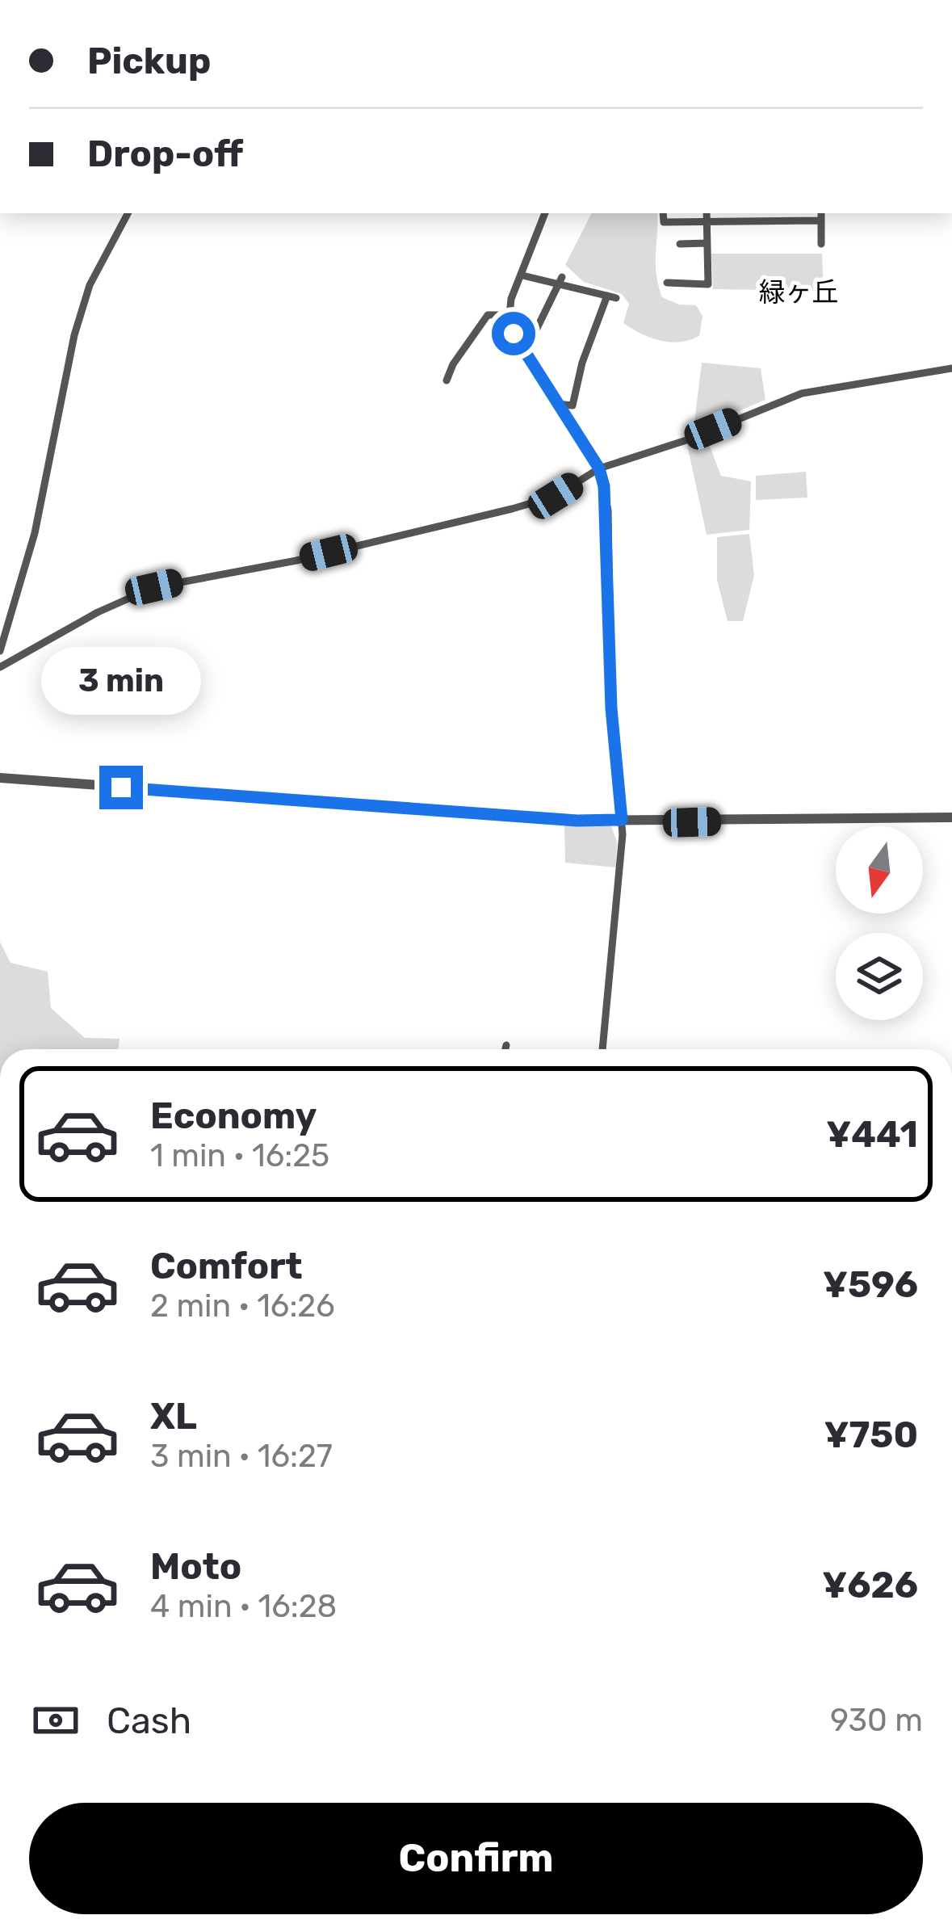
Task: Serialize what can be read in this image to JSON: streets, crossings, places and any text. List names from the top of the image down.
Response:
{
  "districts": ["緑ヶ丘"],
  "north": "bottom",
  "page": {
    "banner": ["Pickup", "Drop-off"],
    "bubble": "3 min",
    "list": [
      {
        "name": "Economy",
        "note": "1 min · 16:25",
        "value": "¥441"
      },
      {
        "name": "Comfort",
        "note": "2 min · 16:26",
        "value": "¥596"
      },
      {
        "name": "XL",
        "note": "3 min · 16:27",
        "value": "¥750"
      },
      {
        "name": "Moto",
        "note": "4 min · 16:28",
        "value": "¥626"
      }
    ],
    "pay": ["Cash", "930 m"],
    "buttons": "Confirm"
  }
}
